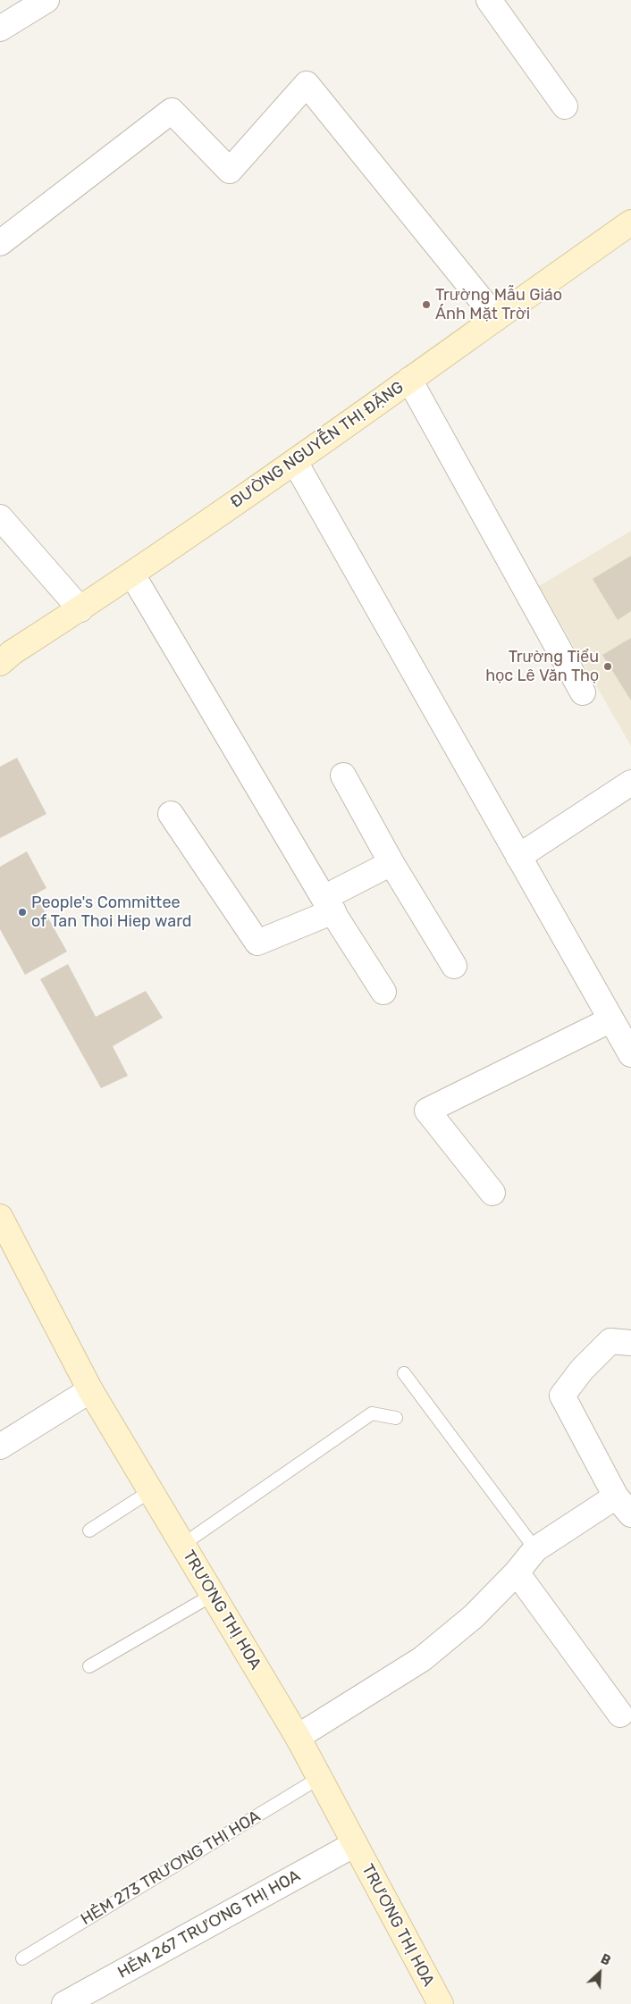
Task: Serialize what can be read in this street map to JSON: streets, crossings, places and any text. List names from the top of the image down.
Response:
{
  "streets": {
    "street": ["ĐƯỜNG NGUYỄN THỊ ĐẶNG", "TRƯƠNG THỊ HOA", "HẺM 267 TRƯƠNG THỊ HOA"],
    "lane": ["HẺM 273 TRƯƠNG THỊ HOA"]
  },
  "crossings": [
    ["TRƯƠNG THỊ HOA", "HẺM 273 TRƯƠNG THỊ HOA"],
    ["TRƯƠNG THỊ HOA", "HẺM 267 TRƯƠNG THỊ HOA"]
  ],
  "places": ["Trường Mẫu Giáo Ánh Mặt Trời", "Trường Tiểu học Lê Văn Thọ", "People's Committee of Tan Thoi Hiep ward"],
  "north": "top right"
}
